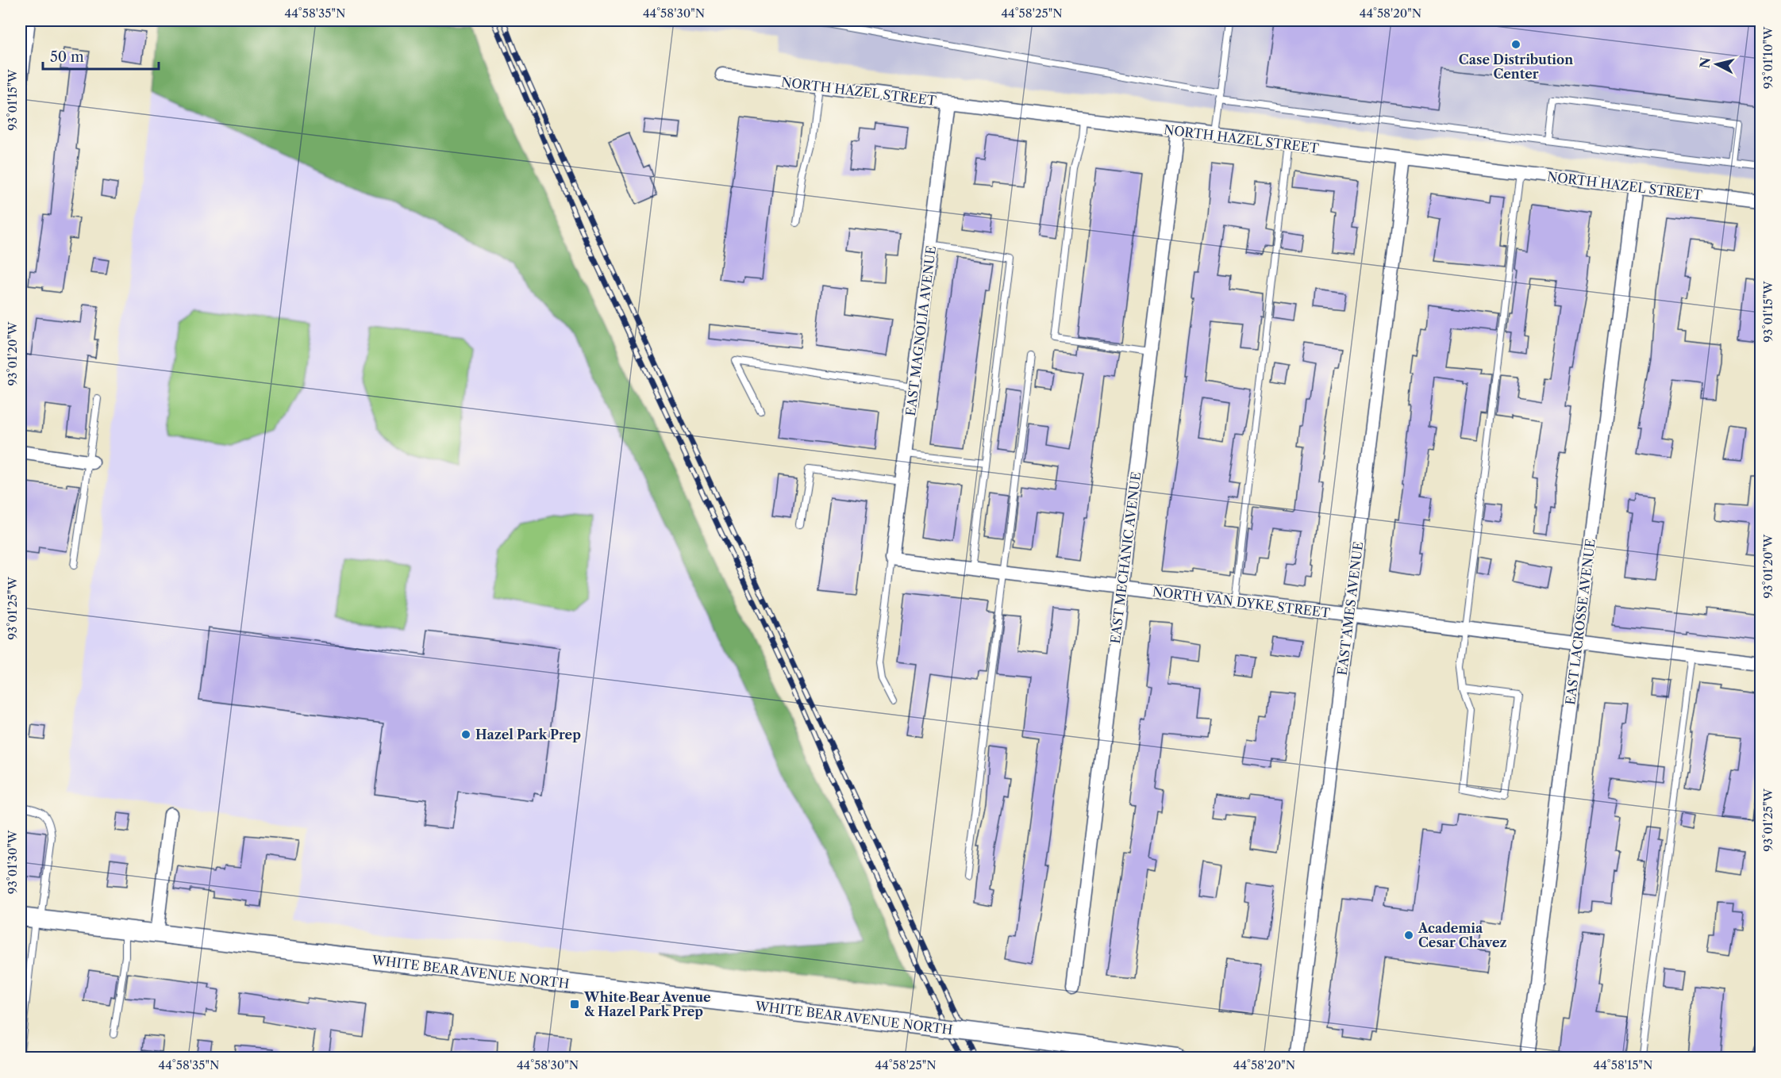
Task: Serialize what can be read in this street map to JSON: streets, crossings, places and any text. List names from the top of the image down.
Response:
{
  "streets": {
    "main road": ["WHITE BEAR AVENUE NORTH"],
    "street": [
      "NORTH HAZEL STREET",
      "EAST MAGNOLIA AVENUE",
      "EAST MECHANIC AVENUE",
      "NORTH VAN DYKE STREET",
      "EAST AMES AVENUE",
      "EAST LACROSSE AVENUE"
    ]
  },
  "crossings": [
    ["NORTH HAZEL STREET", "EAST MAGNOLIA AVENUE"],
    ["NORTH HAZEL STREET", "EAST MECHANIC AVENUE"],
    ["NORTH HAZEL STREET", "EAST AMES AVENUE"],
    ["NORTH HAZEL STREET", "EAST LACROSSE AVENUE"],
    ["EAST MAGNOLIA AVENUE", "NORTH VAN DYKE STREET"],
    ["EAST MECHANIC AVENUE", "NORTH VAN DYKE STREET"],
    ["NORTH VAN DYKE STREET", "EAST AMES AVENUE"],
    ["NORTH VAN DYKE STREET", "EAST LACROSSE AVENUE"]
  ],
  "places": {
    "other": ["Case Distribution Center", "Hazel Park Prep", "Academia Cesar Chavez"],
    "transit": ["White Bear Avenue & Hazel Park Prep"]
  },
  "scale_bar": "50 m",
  "north": "left",
  "coordinates": [
    "44°58'35\"N",
    "44°58'30\"N",
    "44°58'25\"N",
    "44°58'20\"N",
    "93°01'10\"W",
    "93°01'15\"W",
    "93°01'20\"W",
    "93°01'25\"W",
    "93°01'30\"W",
    "44°58'15\"N"
  ]
}
